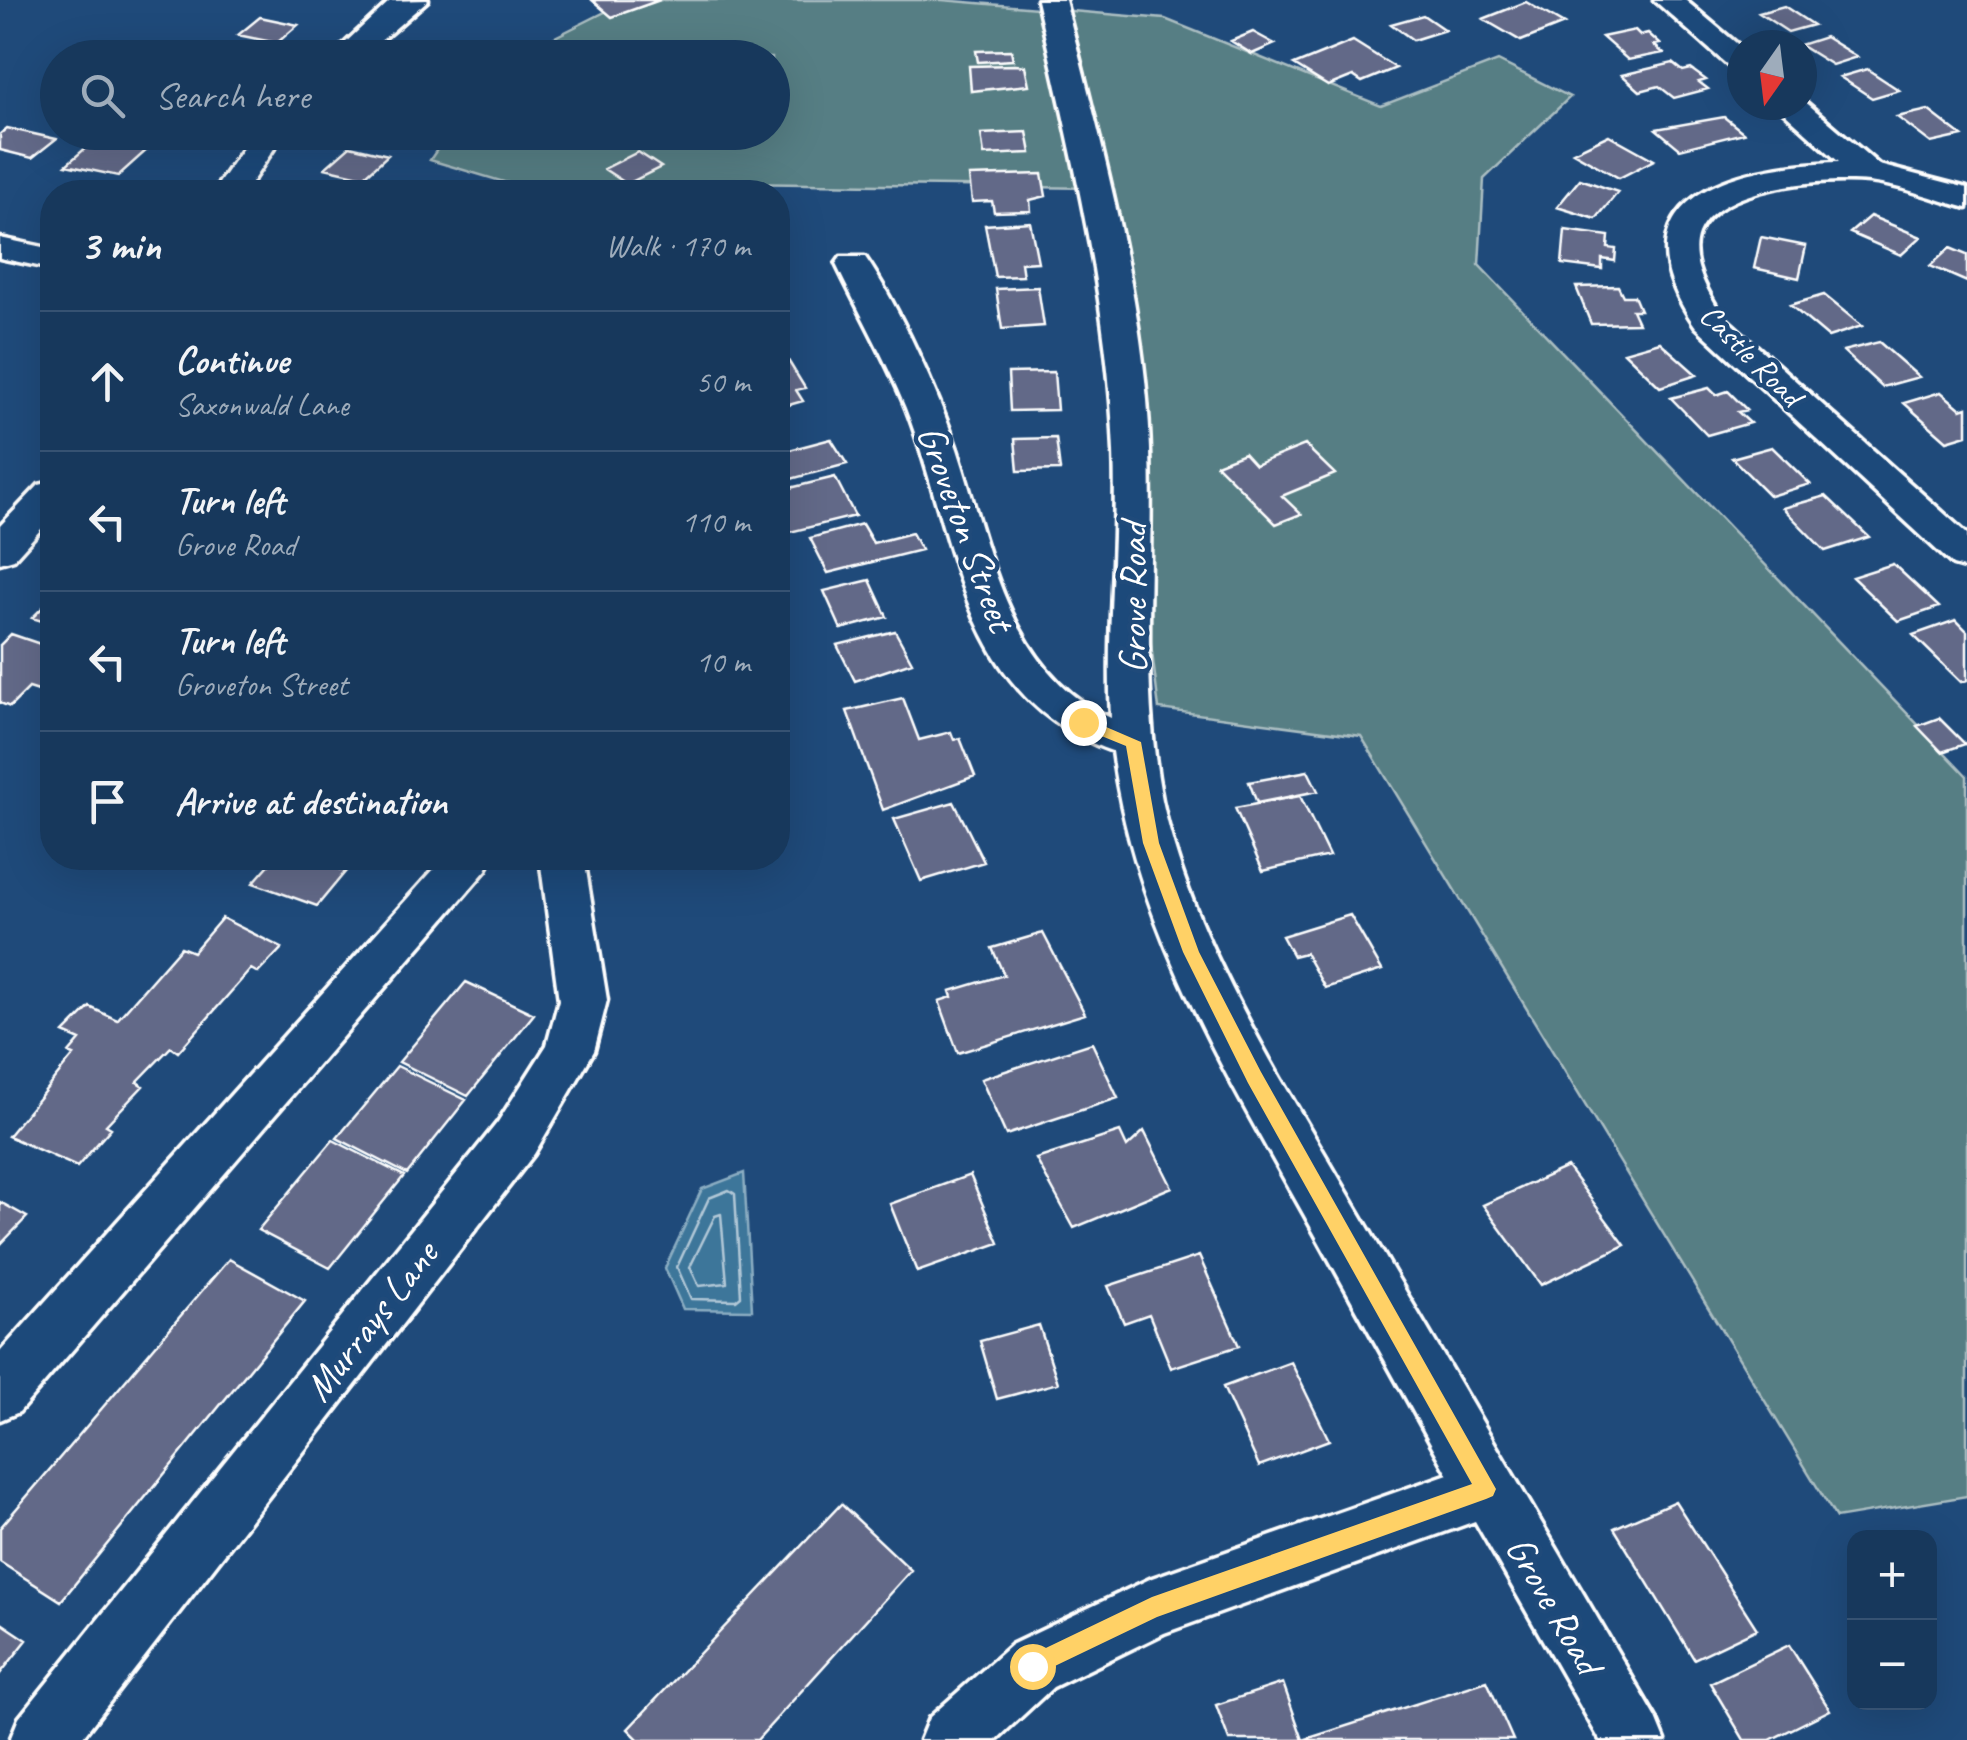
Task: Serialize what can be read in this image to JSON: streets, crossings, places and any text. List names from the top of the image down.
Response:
{
  "streets": {
    "street": [
      "Castle Road",
      "Groveton Street",
      "Grove Road",
      "Murrays Lane"
    ]
  },
  "crossings": [
    ["Groveton Street", "Grove Road"]
  ],
  "north": "bottom",
  "page": {
    "search": "Search here",
    "heading": ["3 min", "Walk · 170 m"],
    "list": [
      ["Continue", "Saxonwald Lane", "50 m"],
      ["Turn left", "Grove Road", "110 m"],
      ["Turn left", "Groveton Street", "10 m"],
      "Arrive at destination"
    ],
    "map_buttons": ["+", "−"]
  }
}
